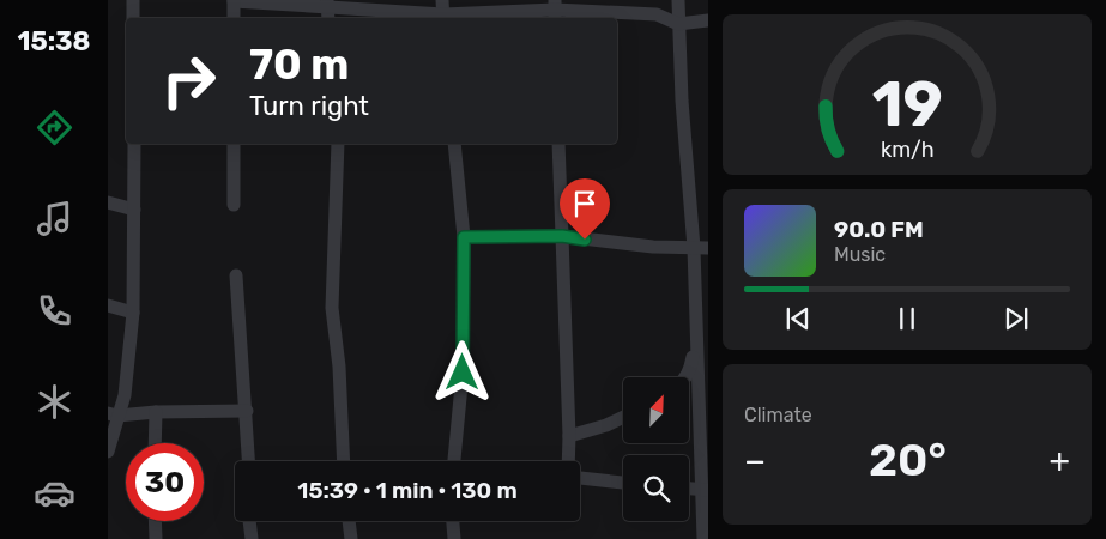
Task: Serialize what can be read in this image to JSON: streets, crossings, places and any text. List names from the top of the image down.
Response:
{
  "north": "top right",
  "page": {
    "tabs": "15:38",
    "turn": ["70 m", "Turn right"],
    "song": ["90.0 FM", "Music"],
    "tile": "Climate",
    "heat": ["−", "20°", "+"],
    "limit": "30",
    "trip": "15:39 · 1 min · 130 m",
    "gauge": ["19", "km/h"]
  }
}
